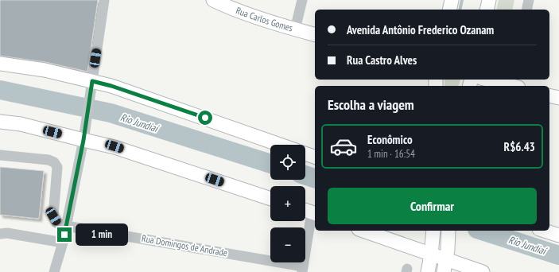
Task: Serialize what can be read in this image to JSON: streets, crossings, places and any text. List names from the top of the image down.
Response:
{
  "streets": {
    "main road": ["Rua Carlos Gomes"],
    "street": ["Rua Domingos de Andrade"]
  },
  "water": ["Rio Jundiaí"],
  "page": {
    "banner": ["Avenida Antônio Frederico Ozanam", "Rua Castro Alves"],
    "heading": "Escolha a viagem",
    "list": [
      {
        "name": "Econômico",
        "note": "1 min · 16:54",
        "value": "R$6.43"
      }
    ],
    "map_buttons": ["+", "−"],
    "buttons": "Confirmar",
    "bubble": "1 min"
  }
}
